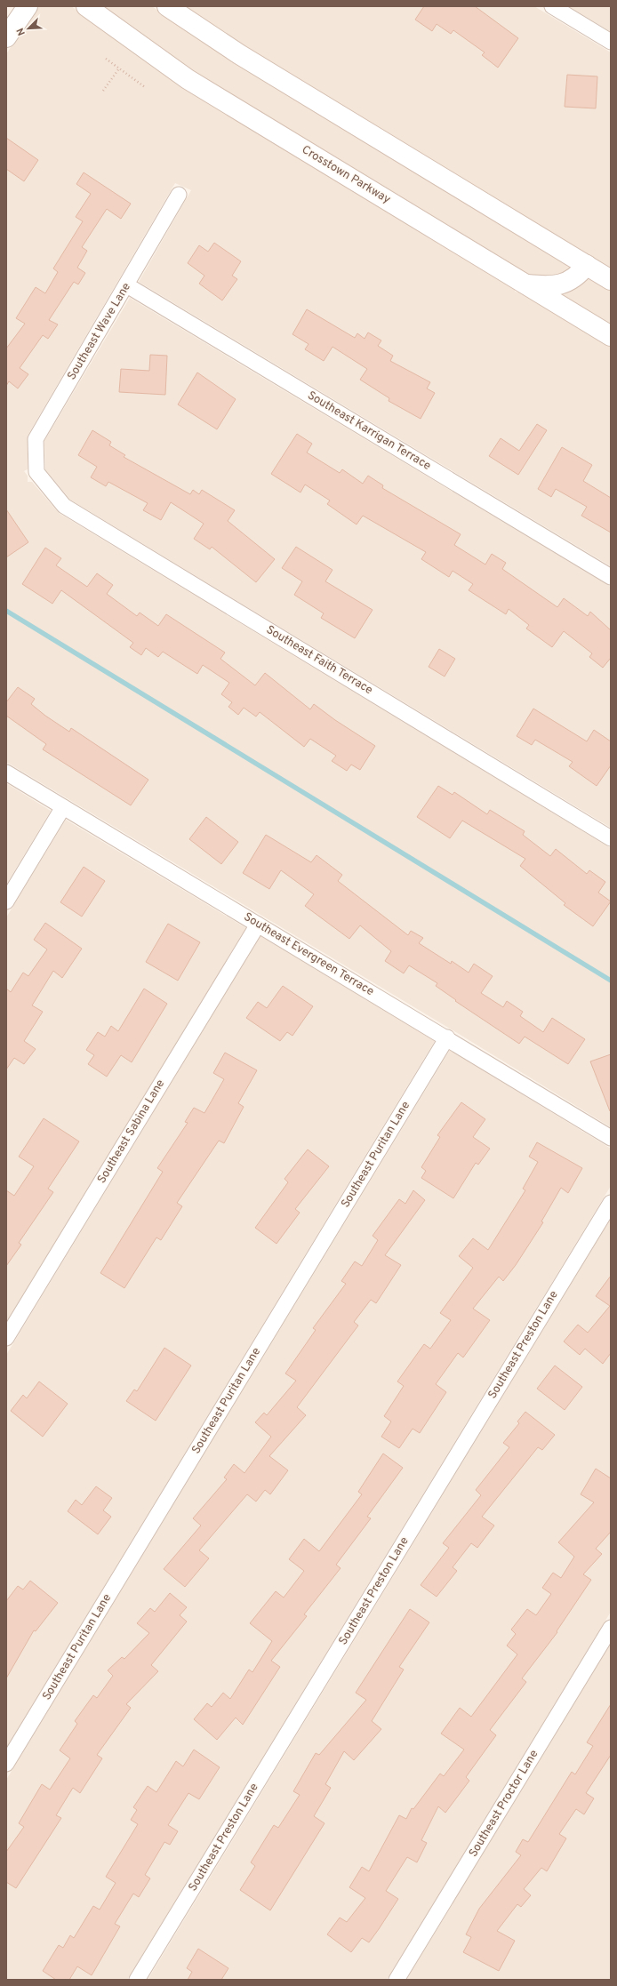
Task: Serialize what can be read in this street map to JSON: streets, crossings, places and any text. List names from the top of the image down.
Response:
{
  "streets": {
    "main road": ["Crosstown Parkway"],
    "street": [
      "Southeast Wave Lane",
      "Southeast Karrigan Terrace",
      "Southeast Faith Terrace",
      "Southeast Evergreen Terrace",
      "Southeast Sabina Lane",
      "Southeast Puritan Lane",
      "Southeast Preston Lane",
      "Southeast Proctor Lane"
    ]
  },
  "crossings": [
    ["Southeast Wave Lane", "Southeast Karrigan Terrace"],
    ["Southeast Wave Lane", "Southeast Faith Terrace"],
    ["Southeast Evergreen Terrace", "Southeast Sabina Lane"],
    ["Southeast Evergreen Terrace", "Southeast Puritan Lane"]
  ],
  "north": "bottom left"
}
